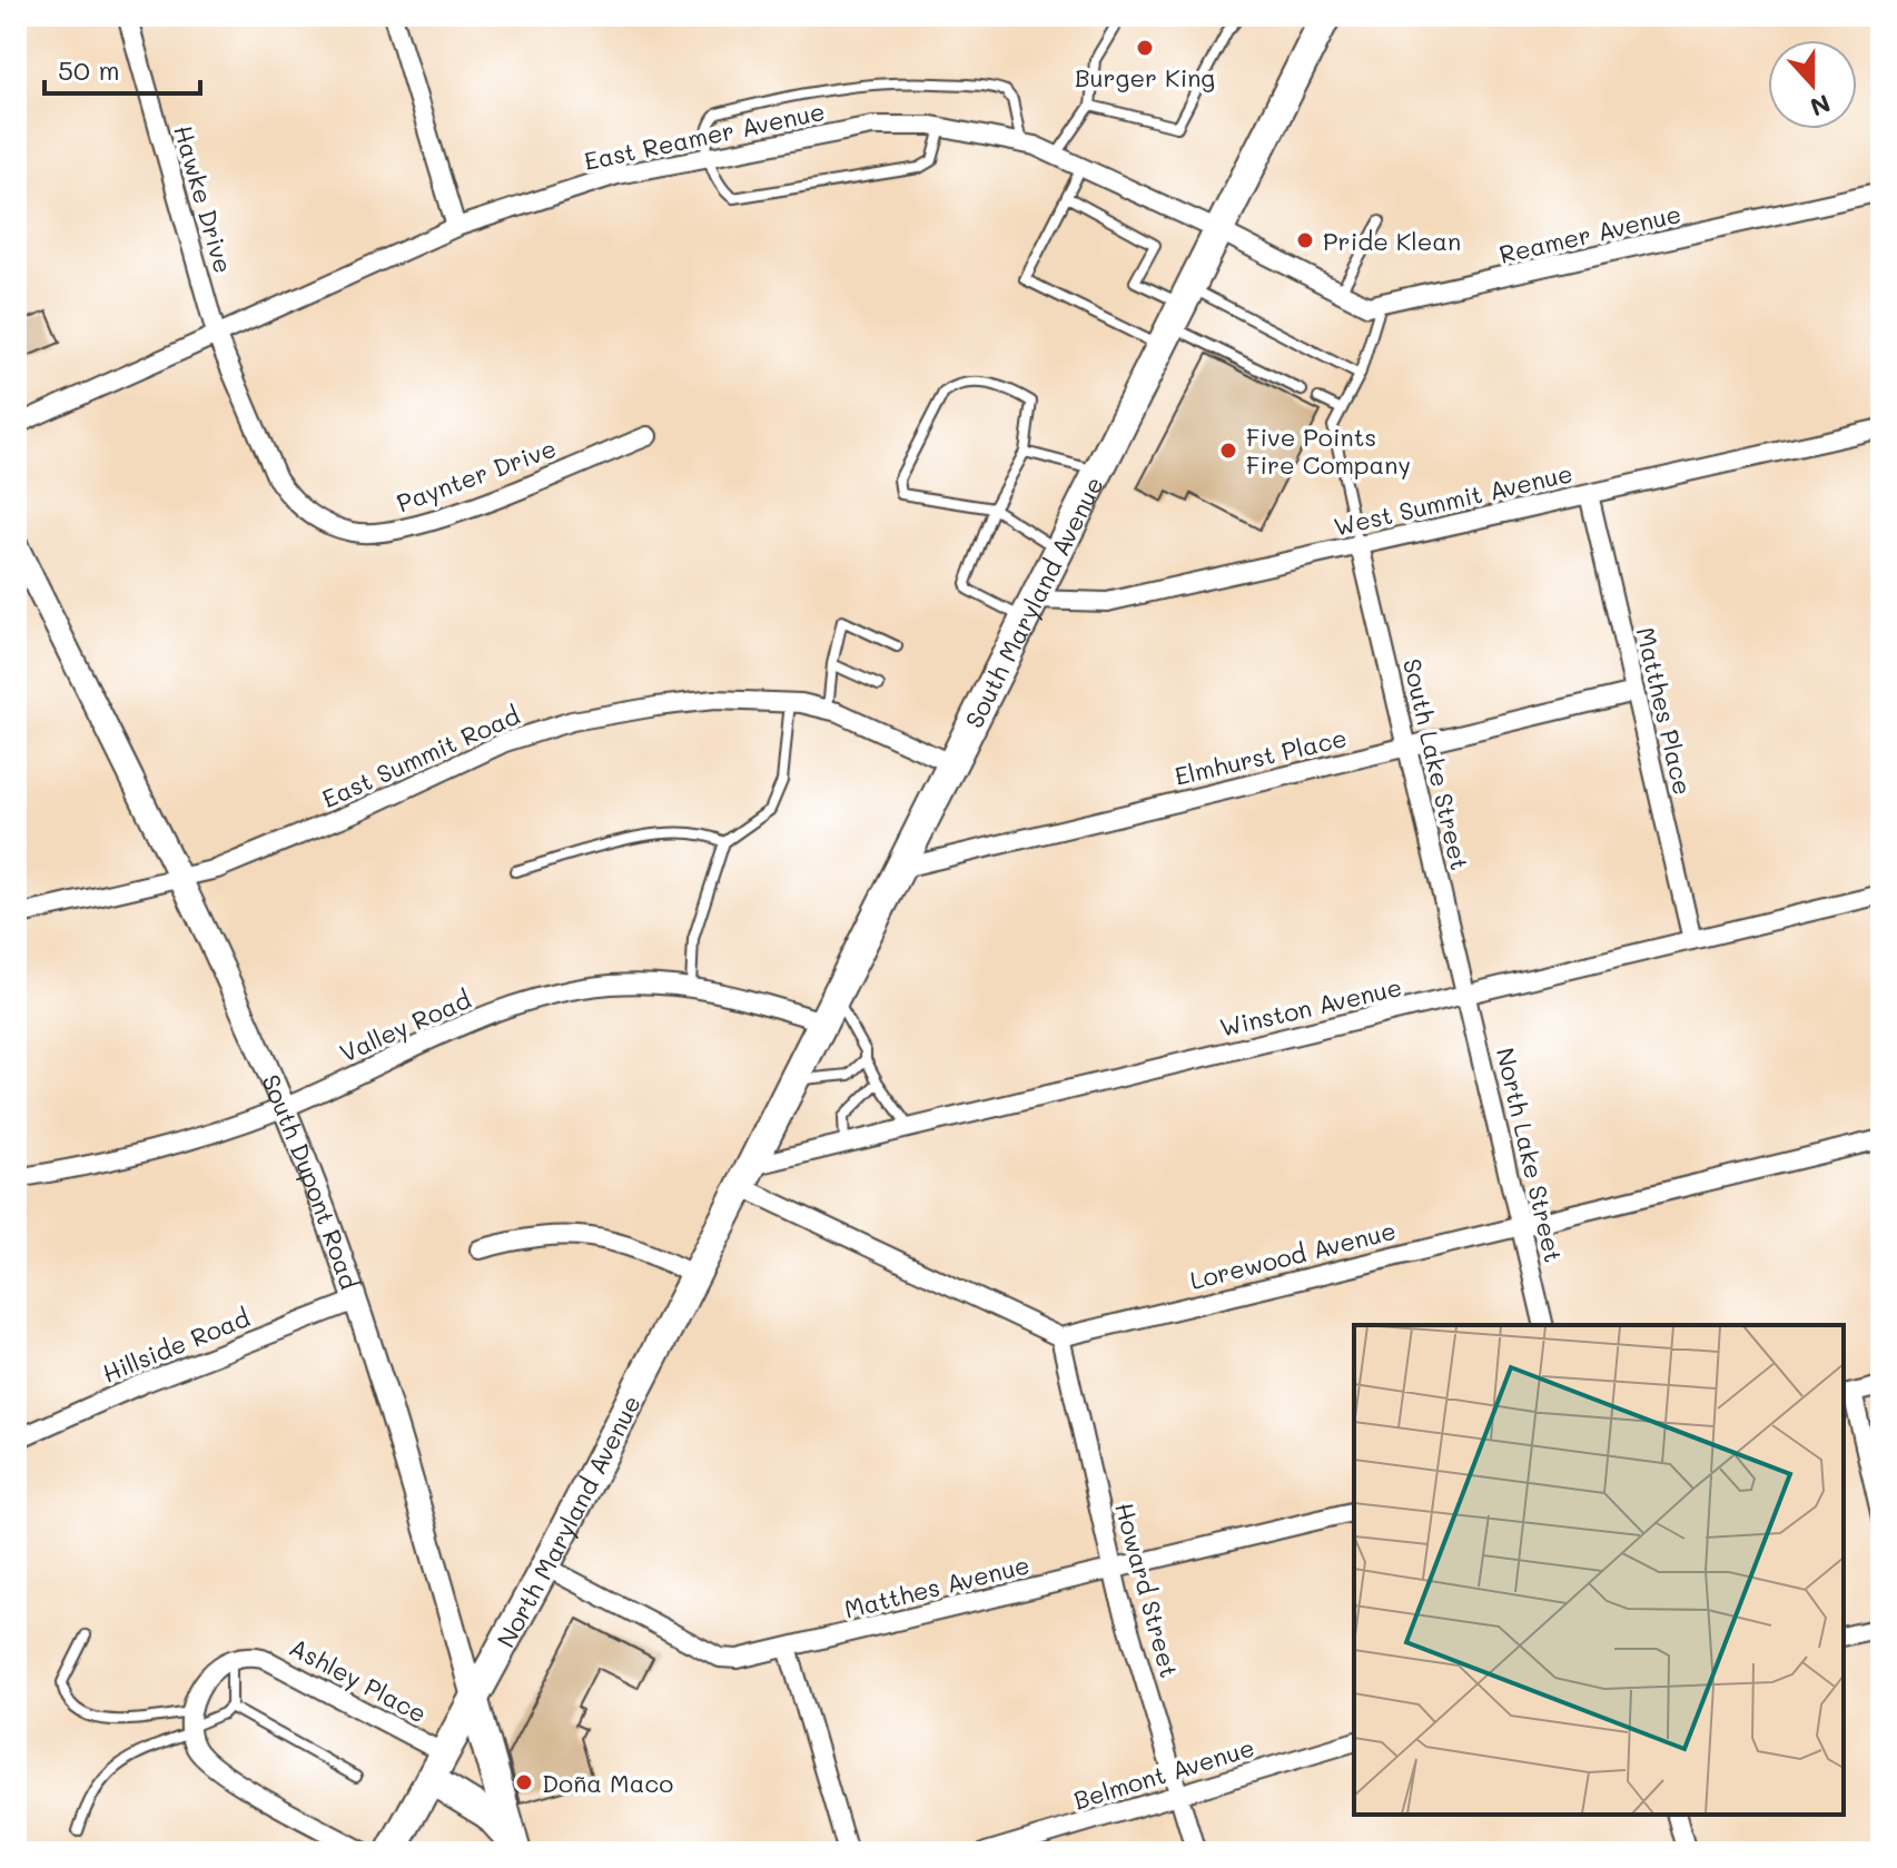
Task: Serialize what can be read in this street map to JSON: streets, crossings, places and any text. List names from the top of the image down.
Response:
{
  "streets": {
    "main road": ["South Maryland Avenue", "South Dupont Road", "North Maryland Avenue"],
    "street": [
      "East Reamer Avenue",
      "Hawke Drive",
      "Reamer Avenue",
      "Paynter Drive",
      "West Summit Avenue",
      "Matthes Place",
      "East Summit Road",
      "Elmhurst Place",
      "South Lake Street",
      "Winston Avenue",
      "Valley Road",
      "North Lake Street",
      "Lorewood Avenue",
      "Hillside Road",
      "Matthes Avenue",
      "Howard Street",
      "Ashley Place",
      "Belmont Avenue"
    ]
  },
  "crossings": [
    ["East Reamer Avenue", "Hawke Drive"],
    ["East Reamer Avenue", "Reamer Avenue"],
    ["East Reamer Avenue", "Paynter Drive"],
    ["East Reamer Avenue", "South Maryland Avenue"],
    ["Hawke Drive", "Paynter Drive"],
    ["Reamer Avenue", "South Maryland Avenue"],
    ["West Summit Avenue", "South Maryland Avenue"],
    ["West Summit Avenue", "Matthes Place"],
    ["West Summit Avenue", "South Lake Street"],
    ["South Maryland Avenue", "East Summit Road"],
    ["South Maryland Avenue", "Elmhurst Place"],
    ["South Maryland Avenue", "Winston Avenue"],
    ["South Maryland Avenue", "Valley Road"],
    ["South Maryland Avenue", "North Maryland Avenue"],
    ["Matthes Place", "Elmhurst Place"],
    ["Matthes Place", "Winston Avenue"],
    ["East Summit Road", "South Dupont Road"],
    ["Elmhurst Place", "South Lake Street"],
    ["South Lake Street", "Winston Avenue"],
    ["South Lake Street", "North Lake Street"],
    ["Winston Avenue", "North Lake Street"],
    ["Winston Avenue", "North Maryland Avenue"],
    ["Valley Road", "South Dupont Road"],
    ["North Lake Street", "Lorewood Avenue"],
    ["South Dupont Road", "Hillside Road"],
    ["South Dupont Road", "North Maryland Avenue"],
    ["Lorewood Avenue", "Howard Street"],
    ["North Maryland Avenue", "Matthes Avenue"],
    ["North Maryland Avenue", "Ashley Place"],
    ["Matthes Avenue", "Howard Street"],
    ["Howard Street", "Belmont Avenue"]
  ],
  "places": [
    "Burger King",
    "Pride Klean",
    "Five Points Fire Company",
    "Doña Maco"
  ],
  "scale_bar": "50 m",
  "north": "bottom"
}
